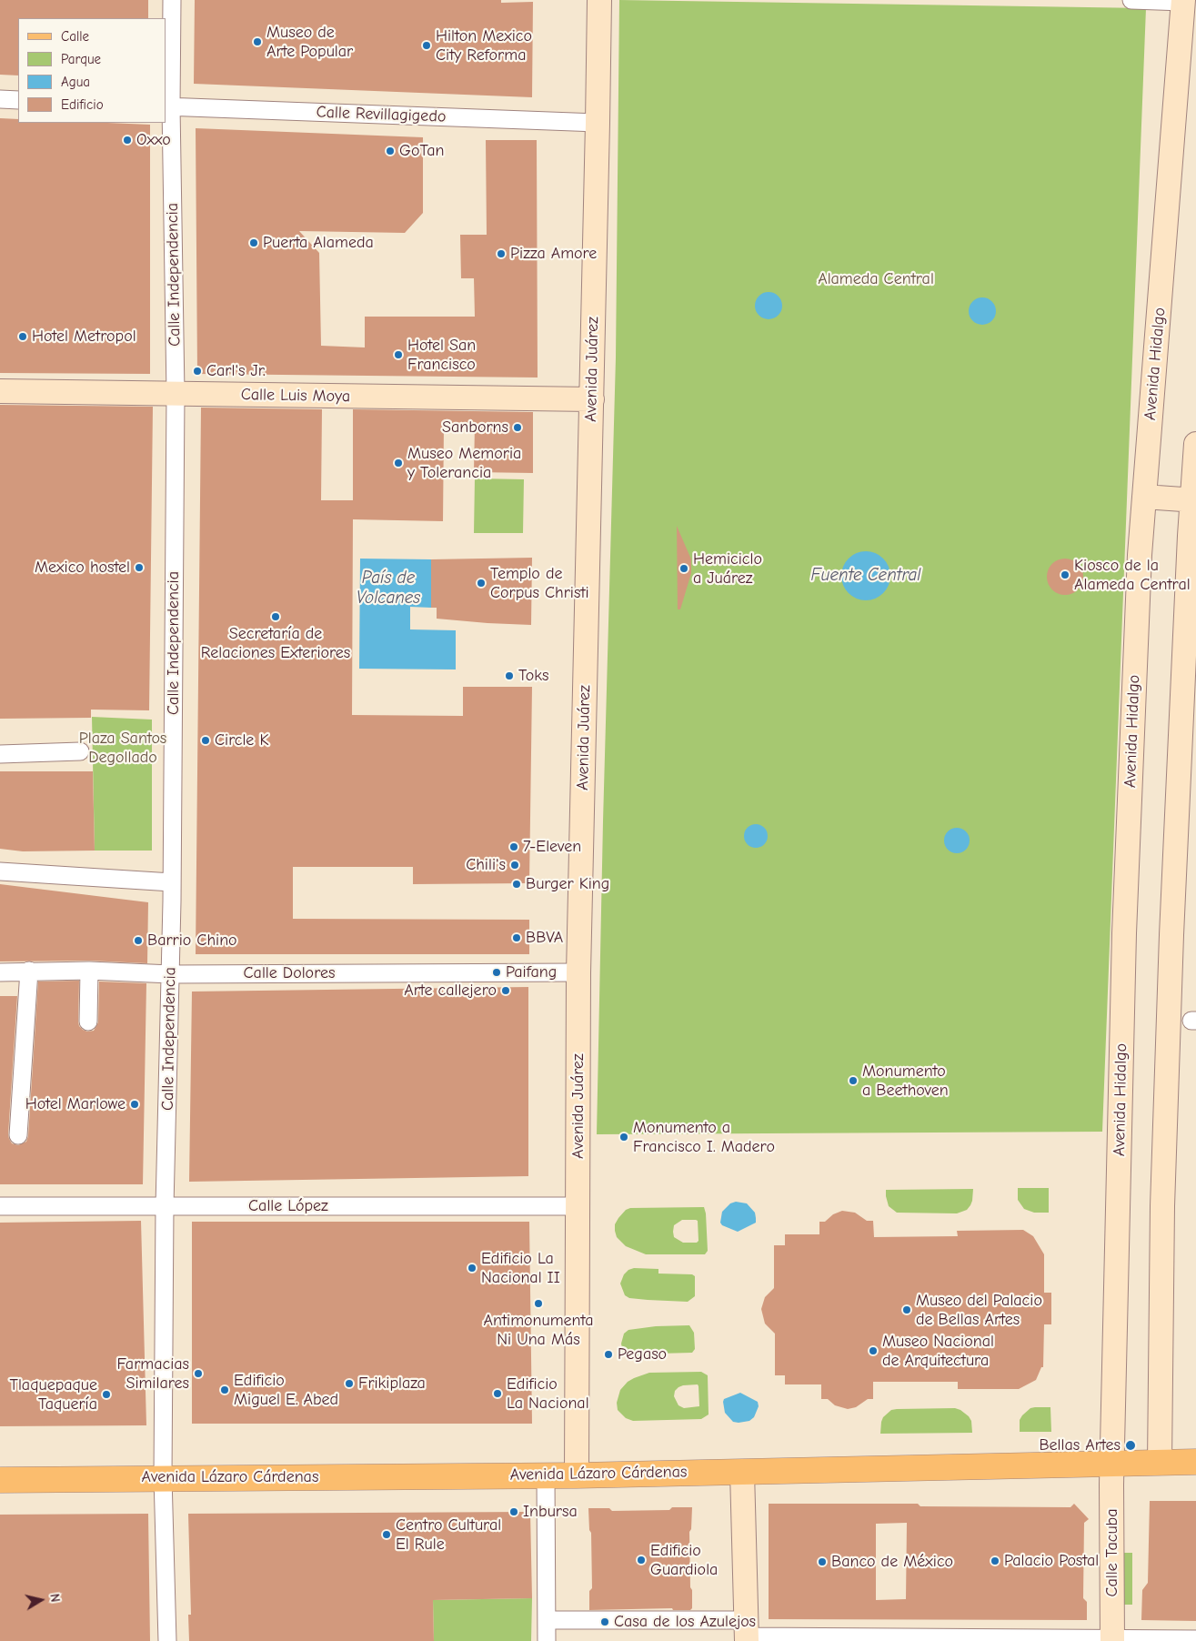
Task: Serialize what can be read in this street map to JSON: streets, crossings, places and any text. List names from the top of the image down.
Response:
{
  "streets": {
    "main road": [
      "Avenida Hidalgo",
      "Avenida Juárez",
      "Calle Luis Moya",
      "Avenida Lázaro Cárdenas",
      "Calle Tacuba"
    ],
    "street": [
      "Calle Revillagigedo",
      "Calle Independencia",
      "Calle Dolores",
      "Calle López"
    ]
  },
  "crossings": [
    ["Calle Revillagigedo", "Calle Independencia"],
    ["Calle Revillagigedo", "Avenida Juárez"],
    ["Calle Independencia", "Calle Luis Moya"],
    ["Calle Independencia", "Calle Dolores"],
    ["Calle Independencia", "Calle López"],
    ["Calle Independencia", "Avenida Lázaro Cárdenas"],
    ["Avenida Hidalgo", "Avenida Lázaro Cárdenas"],
    ["Avenida Hidalgo", "Calle Tacuba"],
    ["Avenida Juárez", "Calle Luis Moya"],
    ["Avenida Juárez", "Calle Dolores"],
    ["Avenida Juárez", "Calle López"],
    ["Avenida Juárez", "Avenida Lázaro Cárdenas"],
    ["Avenida Lázaro Cárdenas", "Calle Tacuba"]
  ],
  "water": ["Fuente Central", "País de Volcanes"],
  "parks": ["Alameda Central", "Plaza Santos Degollado"],
  "places": [
    "Museo de Arte Popular",
    "Hilton Mexico City Reforma",
    "Oxxo",
    "GoTan",
    "Puerta Alameda",
    "Pizza Amore",
    "Hotel Metropol",
    "Hotel San Francisco",
    "Carl's Jr.",
    "Sanborns",
    "Museo Memoria y Tolerancia",
    "Mexico hostel",
    "Hemiciclo a Juárez",
    "Kiosco de la Alameda Central",
    "Templo de Corpus Christi",
    "Secretaría de Relaciones Exteriores",
    "Toks",
    "Circle K",
    "7-Eleven",
    "Chili's",
    "Burger King",
    "BBVA",
    "Barrio Chino",
    "Paifang",
    "Arte callejero",
    "Monumento a Beethoven",
    "Hotel Marlowe",
    "Monumento a Francisco I. Madero",
    "Edificio La Nacional II",
    "Antimonumenta Ni Una Más",
    "Museo del Palacio de Bellas Artes",
    "Museo Nacional de Arquitectura",
    "Pegaso",
    "Farmacias Similares",
    "Frikiplaza",
    "Edificio Miguel E. Abed",
    "Edificio La Nacional",
    "Tlaquepaque Taquería",
    "Bellas Artes",
    "Inbursa",
    "Centro Cultural El Rule",
    "Edificio Guardiola",
    "Palacio Postal",
    "Banco de México",
    "Casa de los Azulejos"
  ],
  "legend": [
    "Calle",
    "Parque",
    "Agua",
    "Edificio"
  ],
  "north": "right"
}
